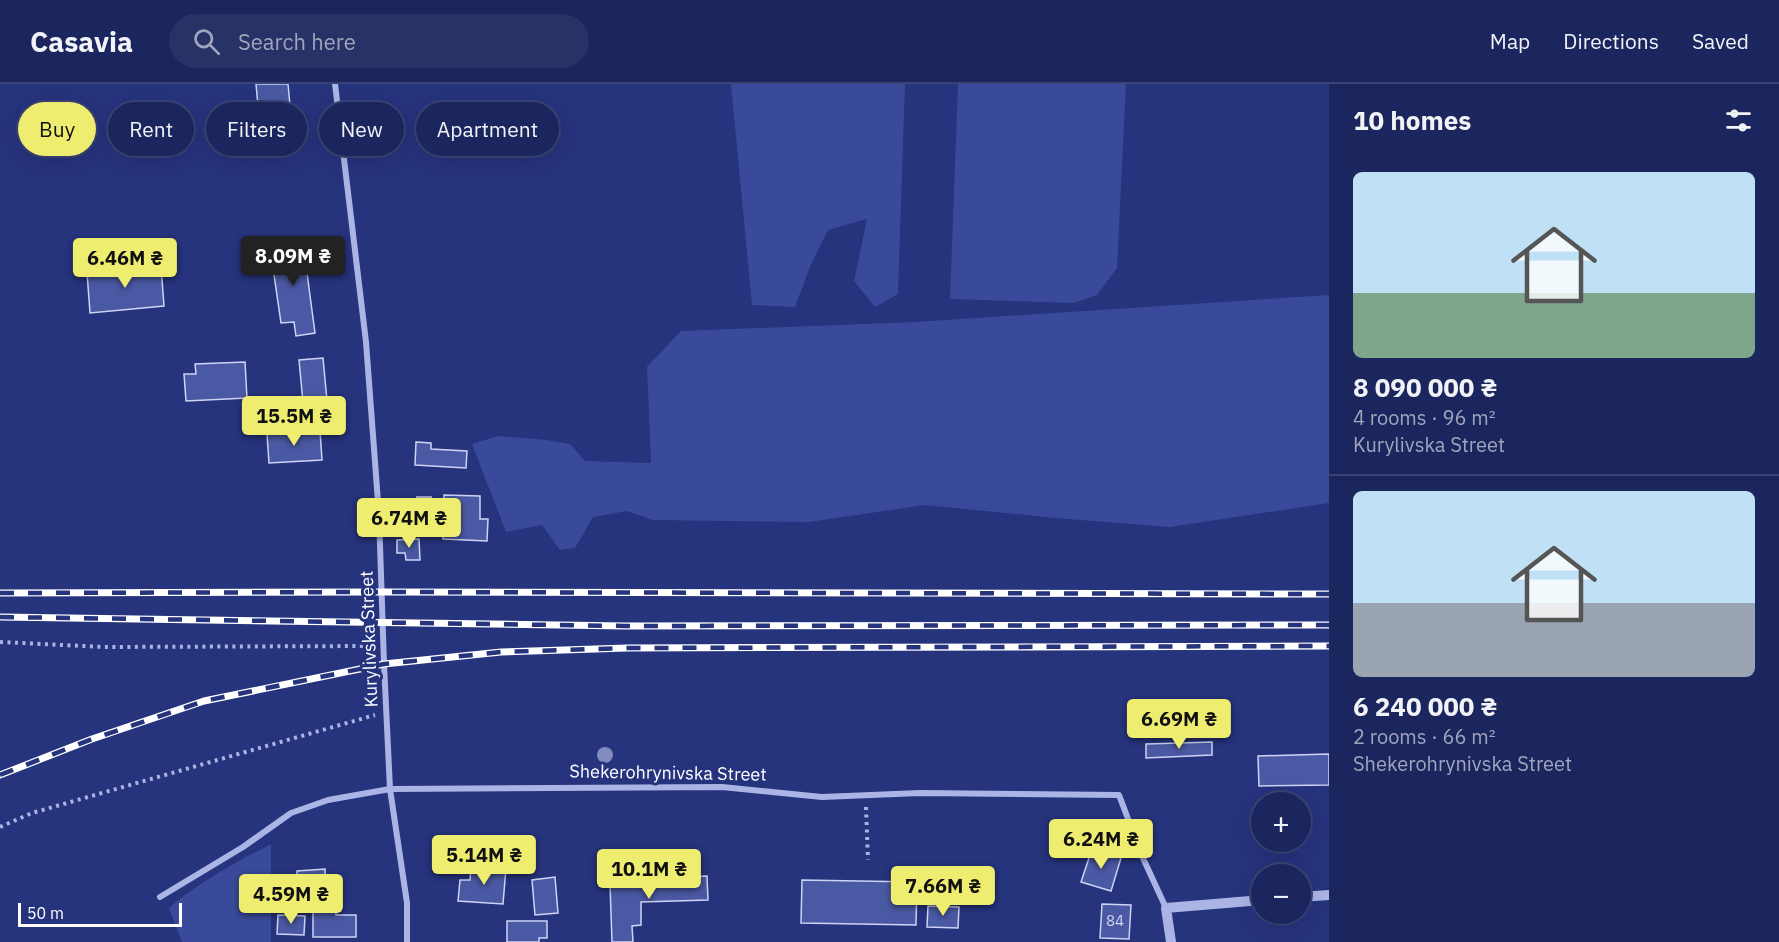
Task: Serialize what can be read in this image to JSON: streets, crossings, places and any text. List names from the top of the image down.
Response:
{
  "streets": {
    "street": ["Kurylivska Street", "Shekerohrynivska Street"]
  },
  "crossings": [
    ["Kurylivska Street", "Shekerohrynivska Street"]
  ],
  "house_numbers": ["84"],
  "scale_bar": "50 m",
  "page": {
    "header": "Casavia",
    "search": "Search here",
    "nav": ["Map", "Directions", "Saved"],
    "heading": "10 homes",
    "chip": [
      "Buy",
      "Rent",
      "Filters",
      "New",
      "Apartment"
    ],
    "list": [
      {
        "name": "8 090 000 ₴",
        "note": "4 rooms · 96 m² · Kurylivska Street"
      },
      {
        "name": "6 240 000 ₴",
        "note": "2 rooms · 66 m² · Shekerohrynivska Street"
      }
    ],
    "price": [
      "8.09M ₴",
      "6.46M ₴",
      "15.5M ₴",
      "6.74M ₴",
      "6.69M ₴",
      "6.24M ₴",
      "5.14M ₴",
      "10.1M ₴",
      "7.66M ₴",
      "4.59M ₴"
    ],
    "map_buttons": ["+", "−"],
    "scale": "50 m"
  }
}
